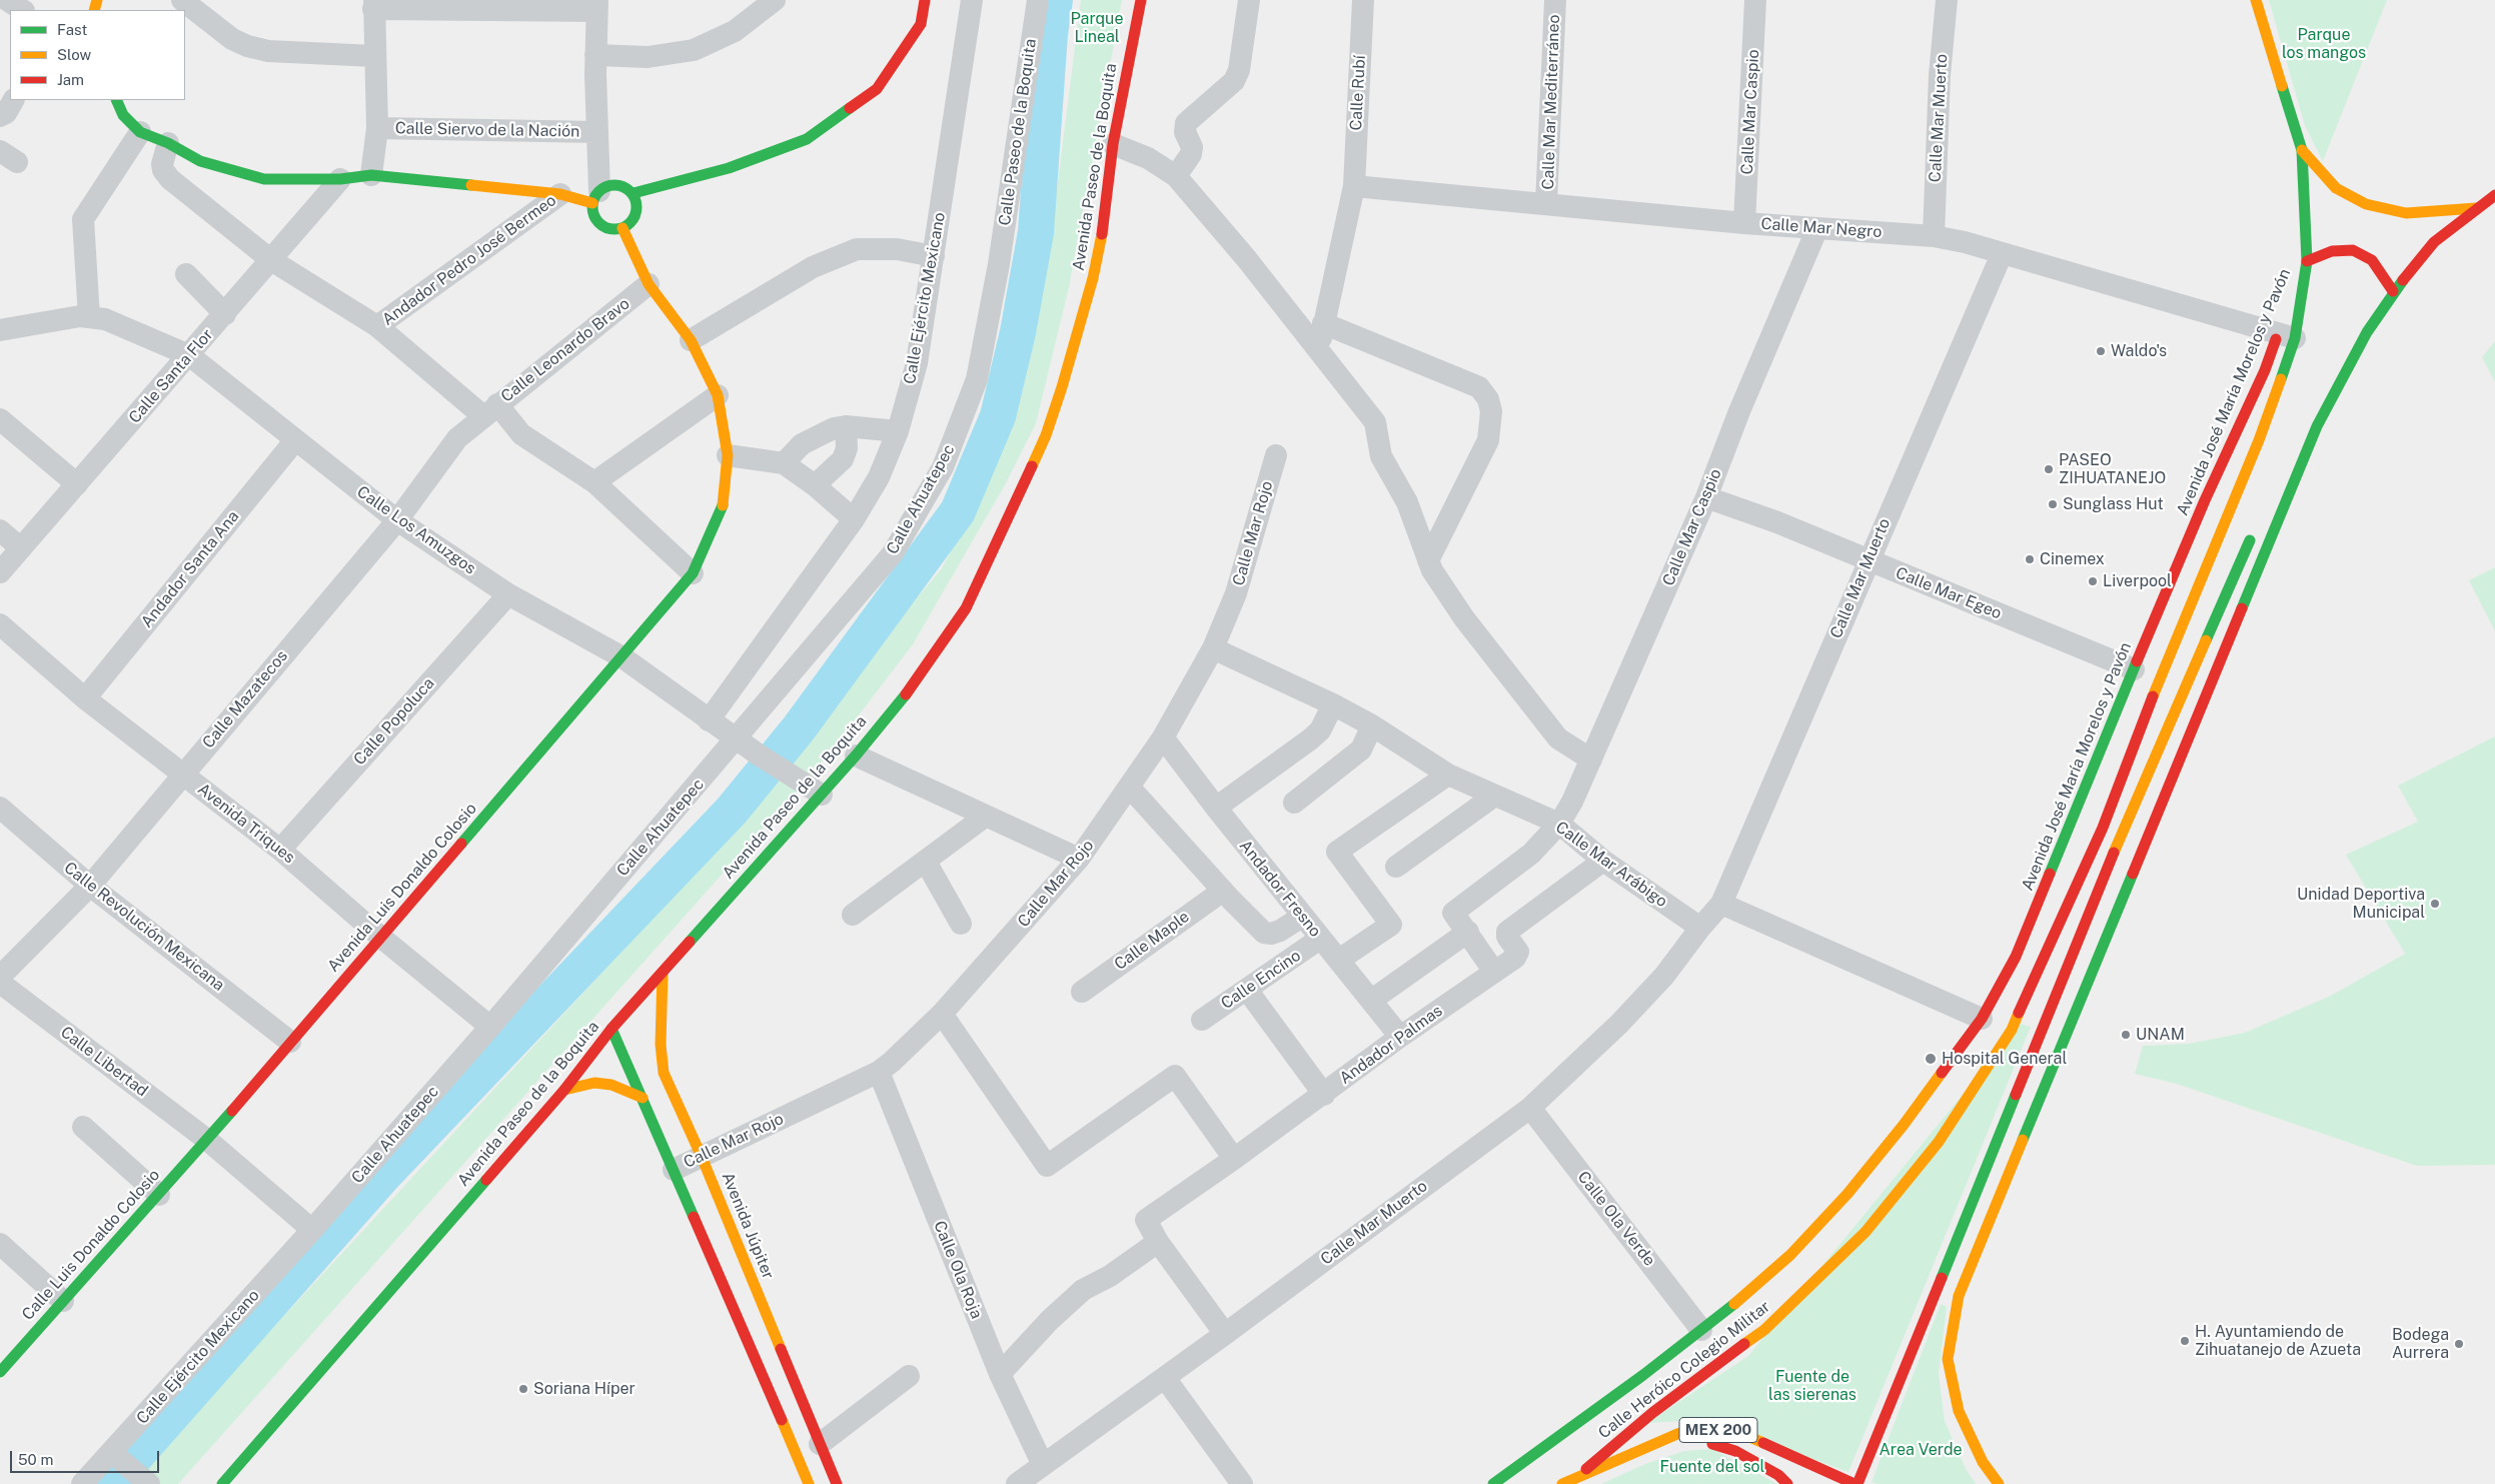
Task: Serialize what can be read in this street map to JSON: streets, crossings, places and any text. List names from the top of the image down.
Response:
{
  "streets": {
    "main road": [
      "Avenida Paseo de la Boquita",
      "Avenida José María Morelos y Pavón",
      "Avenida Luis Donaldo Colosio",
      "Avenida Júpiter",
      "Calle Luis Donaldo Colosio",
      "Calle Heróico Colegio Militar",
      "MEX 200"
    ],
    "street": [
      "Calle Rubí",
      "Calle Mar Mediterráneo",
      "Calle Mar Caspio",
      "Calle Mar Muerto",
      "Calle Siervo de la Nación",
      "Calle Paseo de la Boquita",
      "Calle Mar Negro",
      "Andador Pedro José Bermeo",
      "Calle Ejército Mexicano",
      "Calle Leonardo Bravo",
      "Calle Santa Flor",
      "Calle Ahuatepec",
      "Calle Los Amuzgos",
      "Calle Mar Rojo",
      "Andador Santa Ana",
      "Calle Mar Egeo",
      "Calle Mazatecos",
      "Calle Popoluca",
      "Avenida Triques",
      "Calle Mar Arábigo",
      "Andador Fresno",
      "Calle Revolución Mexicana",
      "Calle Maple",
      "Calle Encino",
      "Andador Palmas",
      "Calle Libertad",
      "Calle Ola Verde",
      "Calle Ola Roja"
    ]
  },
  "crossings": [
    ["Calle Rubí", "Calle Mar Negro"],
    ["Calle Mar Mediterráneo", "Calle Mar Negro"],
    ["Calle Mar Caspio", "Calle Mar Negro"],
    ["Calle Mar Caspio", "Calle Mar Egeo"],
    ["Calle Mar Caspio", "Calle Mar Arábigo"],
    ["Calle Mar Muerto", "Calle Mar Negro"],
    ["Calle Mar Muerto", "Calle Mar Egeo"],
    ["Calle Mar Muerto", "Calle Mar Arábigo"],
    ["Calle Mar Muerto", "Calle Ola Verde"],
    ["Calle Mar Muerto", "Calle Ola Roja"],
    ["Calle Paseo de la Boquita", "Calle Ahuatepec"],
    ["Avenida Paseo de la Boquita", "Calle Los Amuzgos"],
    ["Avenida Paseo de la Boquita", "Avenida Júpiter"],
    ["Calle Mar Negro", "Avenida José María Morelos y Pavón"],
    ["Calle Ejército Mexicano", "Calle Ahuatepec"],
    ["Calle Ejército Mexicano", "Calle Los Amuzgos"],
    ["Calle Leonardo Bravo", "Calle Mazatecos"],
    ["Calle Leonardo Bravo", "Avenida Luis Donaldo Colosio"],
    ["Calle Santa Flor", "Calle Los Amuzgos"],
    ["Avenida José María Morelos y Pavón", "Calle Mar Egeo"],
    ["Avenida José María Morelos y Pavón", "Calle Ola Verde"],
    ["Avenida José María Morelos y Pavón", "Calle Heróico Colegio Militar"],
    ["Calle Ahuatepec", "Calle Los Amuzgos"],
    ["Calle Ahuatepec", "Avenida Triques"],
    ["Calle Los Amuzgos", "Andador Santa Ana"],
    ["Calle Los Amuzgos", "Calle Mazatecos"],
    ["Calle Los Amuzgos", "Calle Popoluca"],
    ["Calle Los Amuzgos", "Avenida Luis Donaldo Colosio"],
    ["Calle Mar Rojo", "Calle Mar Arábigo"],
    ["Calle Mar Rojo", "Andador Fresno"],
    ["Calle Mar Rojo", "Avenida Júpiter"],
    ["Calle Mar Rojo", "Calle Ola Roja"],
    ["Andador Santa Ana", "Avenida Triques"],
    ["Calle Mazatecos", "Avenida Triques"],
    ["Calle Mazatecos", "Calle Revolución Mexicana"],
    ["Calle Popoluca", "Avenida Triques"],
    ["Avenida Triques", "Avenida Luis Donaldo Colosio"],
    ["Calle Mar Arábigo", "Andador Palmas"],
    ["Avenida Luis Donaldo Colosio", "Calle Revolución Mexicana"],
    ["Avenida Luis Donaldo Colosio", "Calle Libertad"],
    ["Avenida Luis Donaldo Colosio", "Calle Luis Donaldo Colosio"],
    ["Andador Fresno", "Calle Encino"],
    ["Andador Fresno", "Andador Palmas"],
    ["Calle Libertad", "Calle Luis Donaldo Colosio"],
    ["Calle Heróico Colegio Militar", "MEX 200"]
  ],
  "parks": [
    "Parque Lineal",
    "Parque los mangos",
    "Fuente de las sierenas",
    "Area Verde",
    "Fuente del sol"
  ],
  "places": [
    "Waldo's",
    "PASEO ZIHUATANEJO",
    "Sunglass Hut",
    "Cinemex",
    "Liverpool",
    "Unidad Deportiva Municipal",
    "UNAM",
    "Hospital General",
    "H. Ayuntamiendo de Zihuatanejo de Azueta",
    "Bodega Aurrera",
    "Soriana Híper"
  ],
  "legend": ["Fast", "Slow", "Jam"],
  "scale_bar": "50 m"
}
